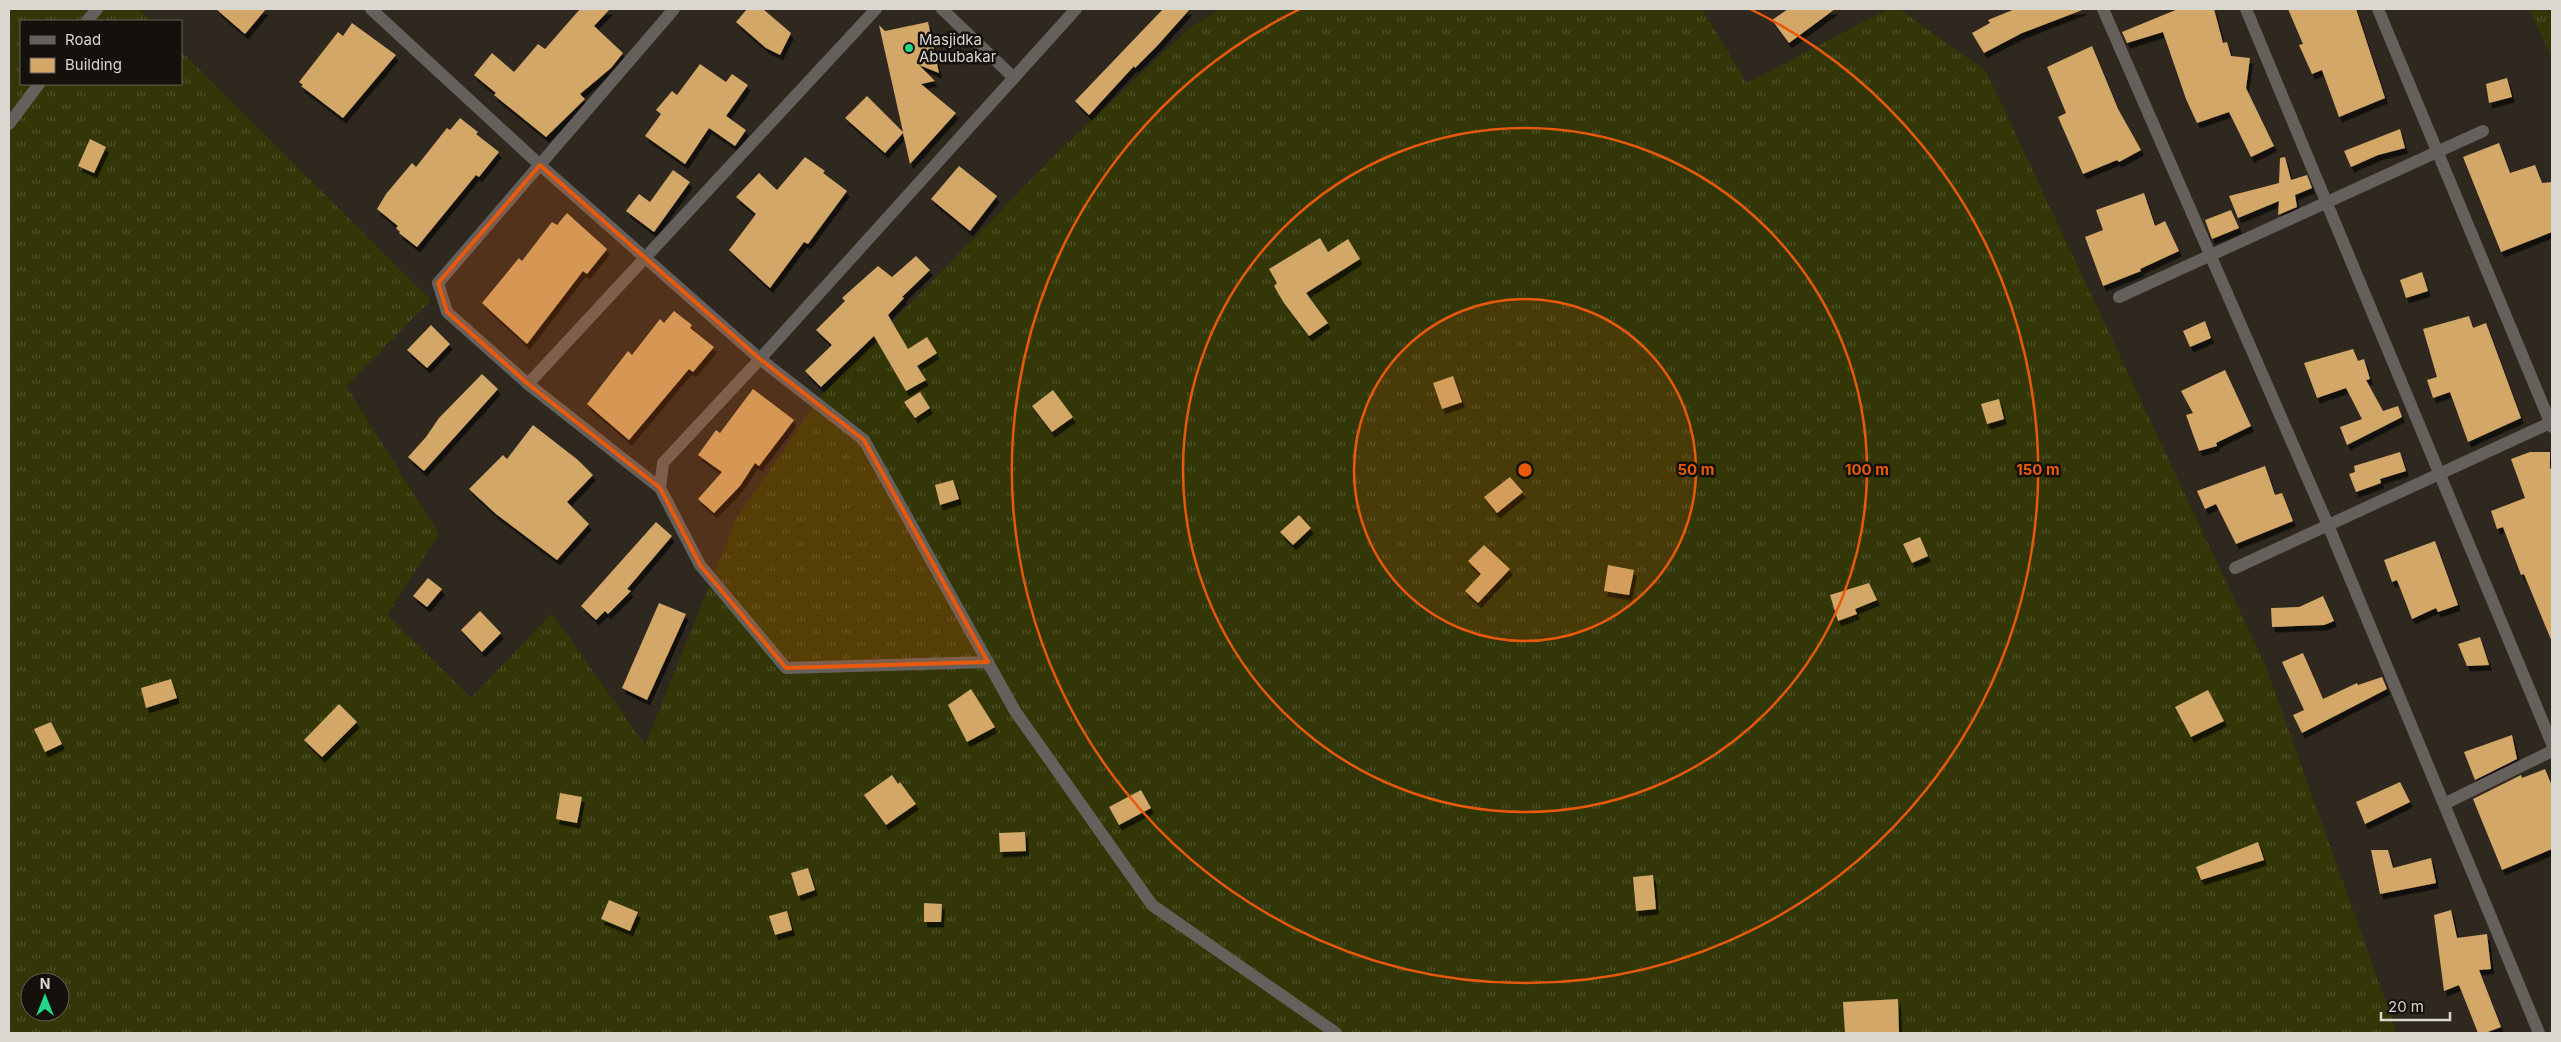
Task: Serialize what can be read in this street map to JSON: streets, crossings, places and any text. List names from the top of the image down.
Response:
{
  "places": ["Masjidka Abuubakar"],
  "legend": ["Road", "Building"],
  "scale_bar": "20 m",
  "north": "top",
  "rings": ["50 m", "100 m", "150 m"]
}
